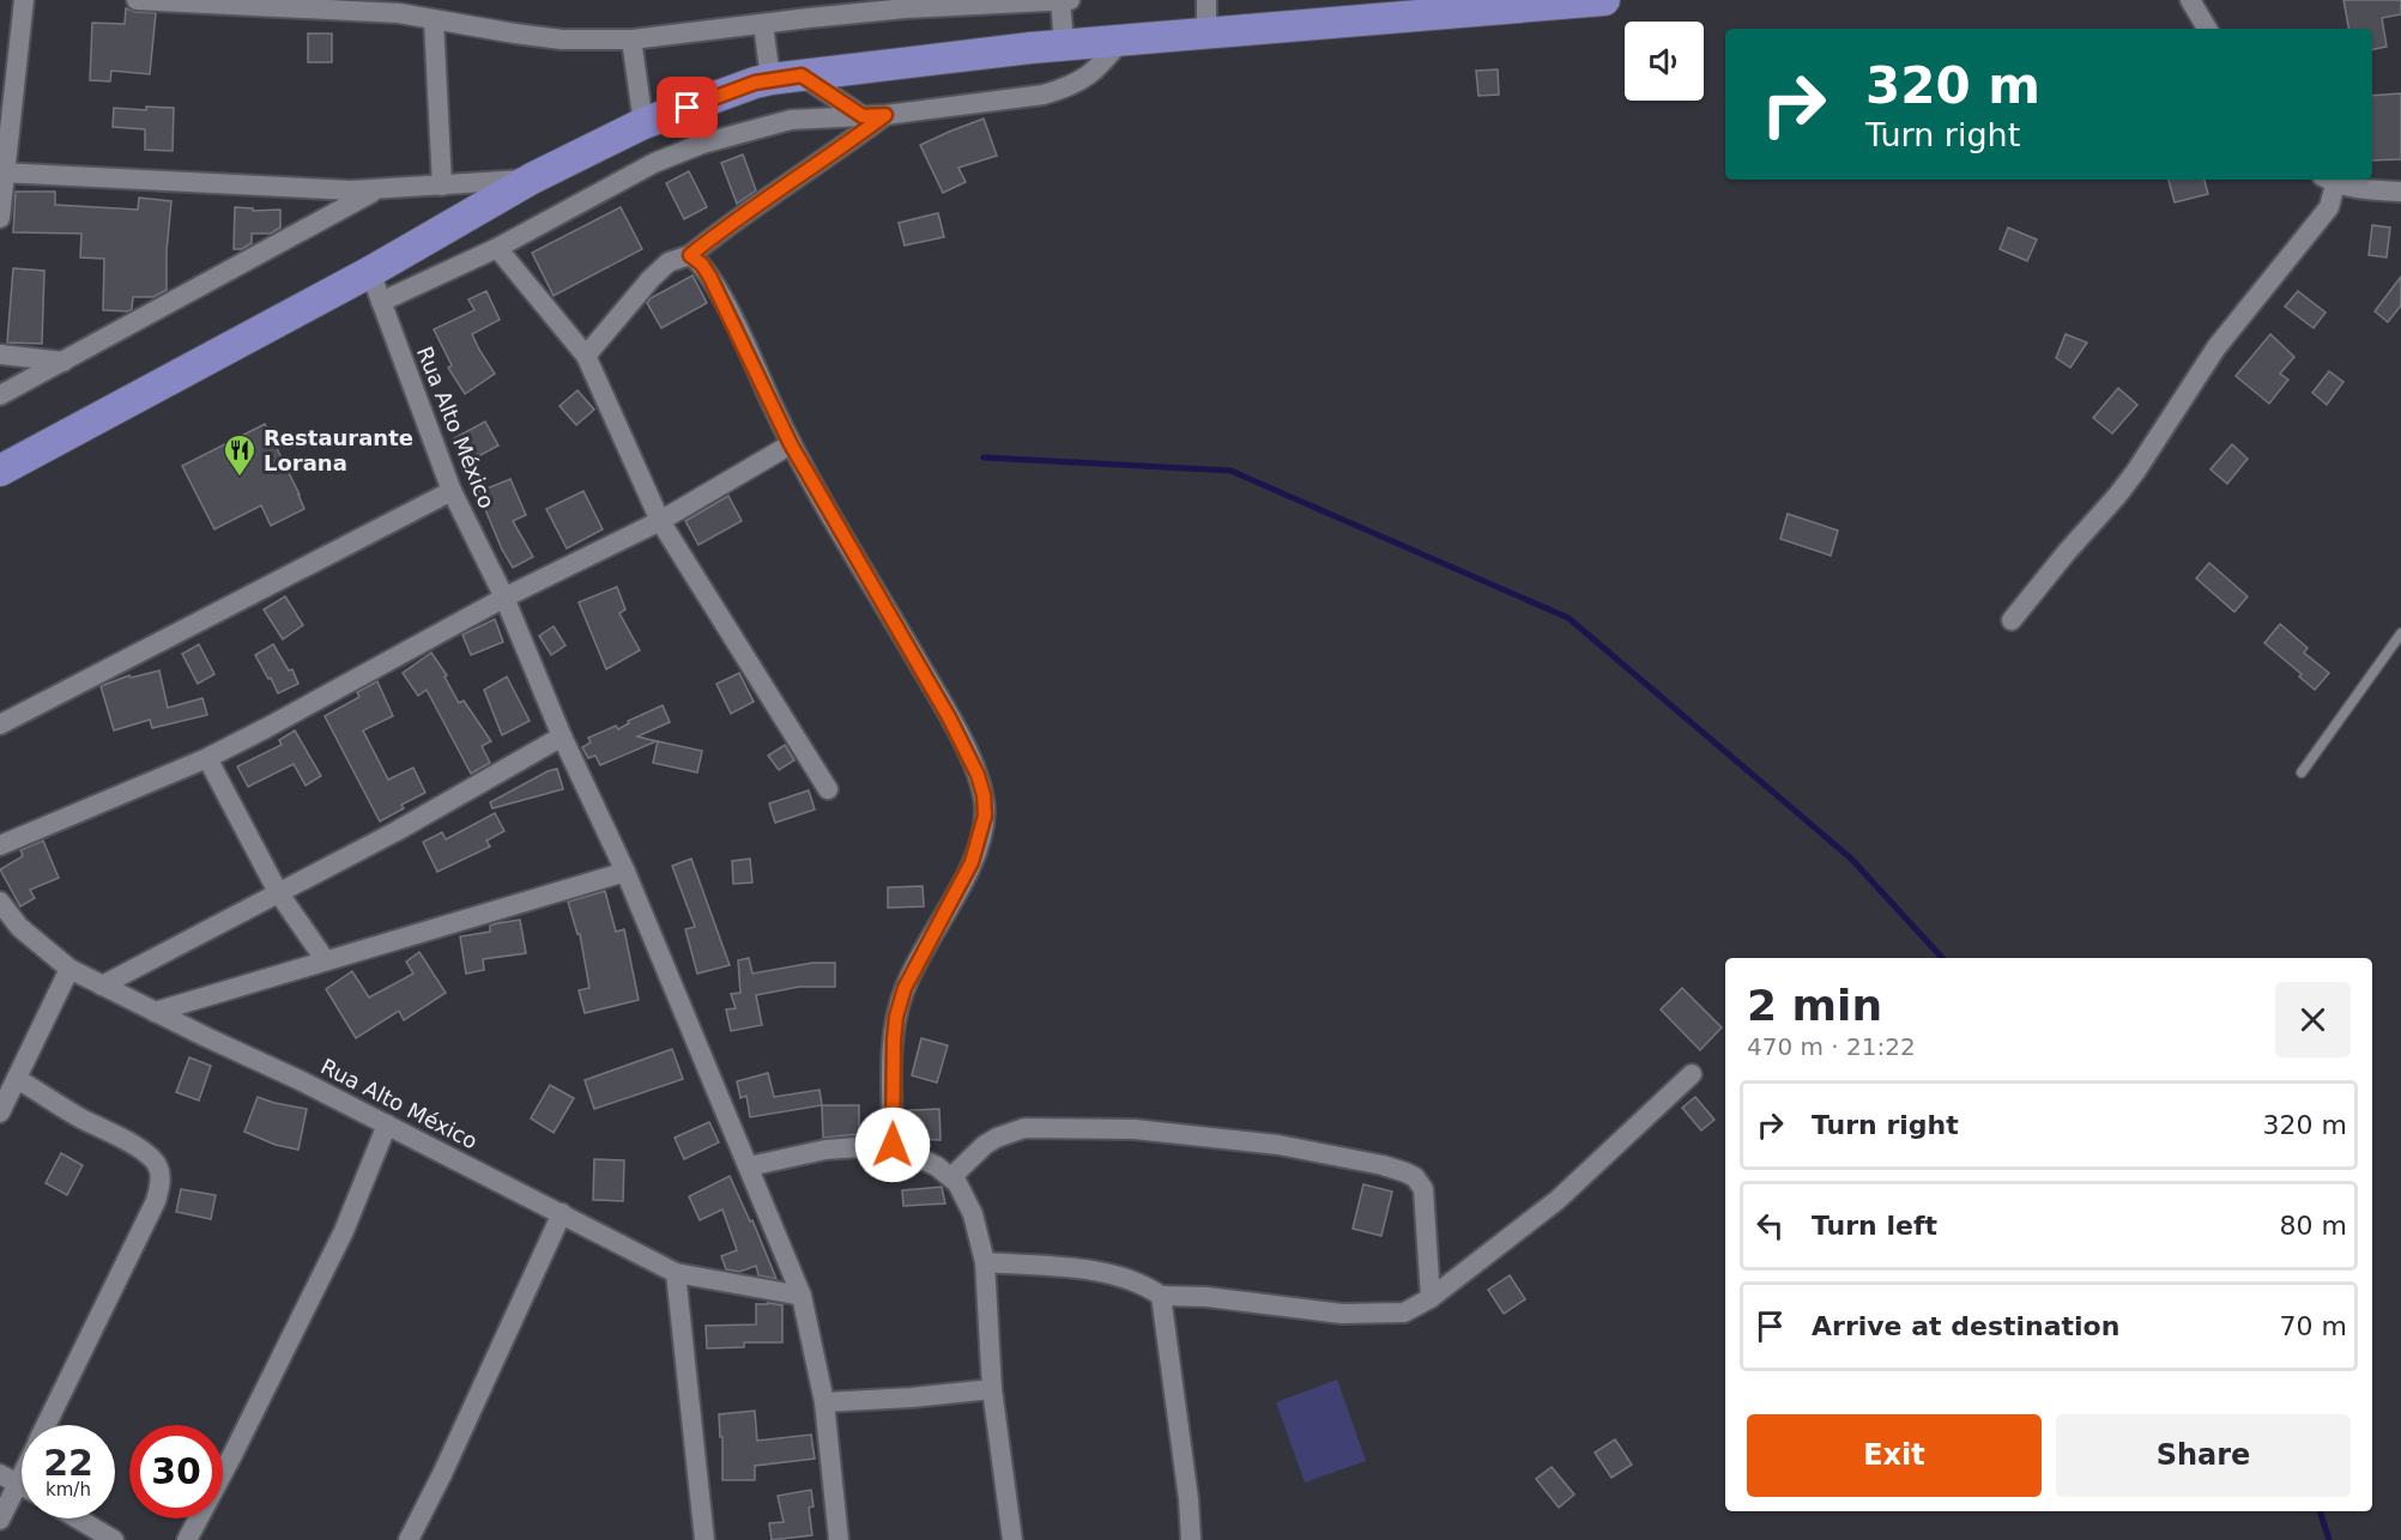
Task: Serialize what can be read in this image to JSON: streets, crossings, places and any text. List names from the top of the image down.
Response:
{
  "streets": {
    "street": ["Rua Alto México"]
  },
  "places": {
    "restaurant": ["Restaurante Lorana"]
  },
  "page": {
    "turn": ["320 m", "Turn right"],
    "heading": ["2 min", "470 m · 21:22"],
    "list": [
      {
        "name": "Turn right",
        "value": "320 m"
      },
      {
        "name": "Turn left",
        "value": "80 m"
      },
      {
        "name": "Arrive at destination",
        "value": "70 m"
      }
    ],
    "buttons": ["Exit", "Share"],
    "speed": "22 km/h",
    "limit": "30"
  }
}
